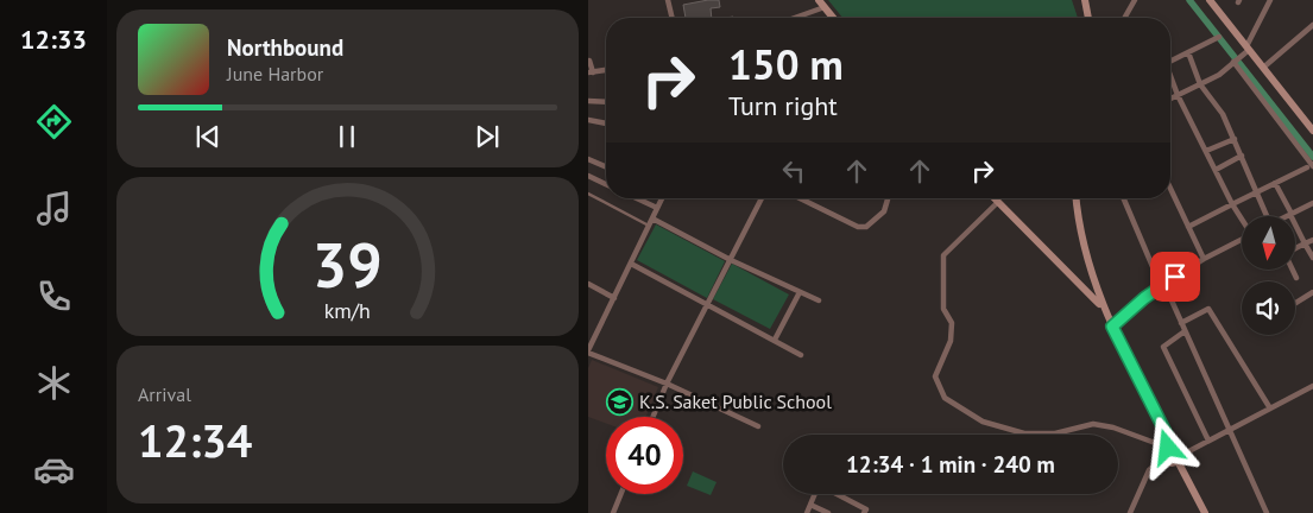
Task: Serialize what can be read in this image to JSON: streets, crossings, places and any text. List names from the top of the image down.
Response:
{
  "places": {
    "school or university": ["K.S. Saket Public School"]
  },
  "north": "bottom",
  "page": {
    "tabs": "12:33",
    "turn": ["150 m", "Turn right"],
    "song": ["Northbound", "June Harbor"],
    "tile": ["Arrival", "12:34"],
    "limit": "40",
    "trip": "12:34 · 1 min · 240 m",
    "gauge": ["39", "km/h"]
  }
}
